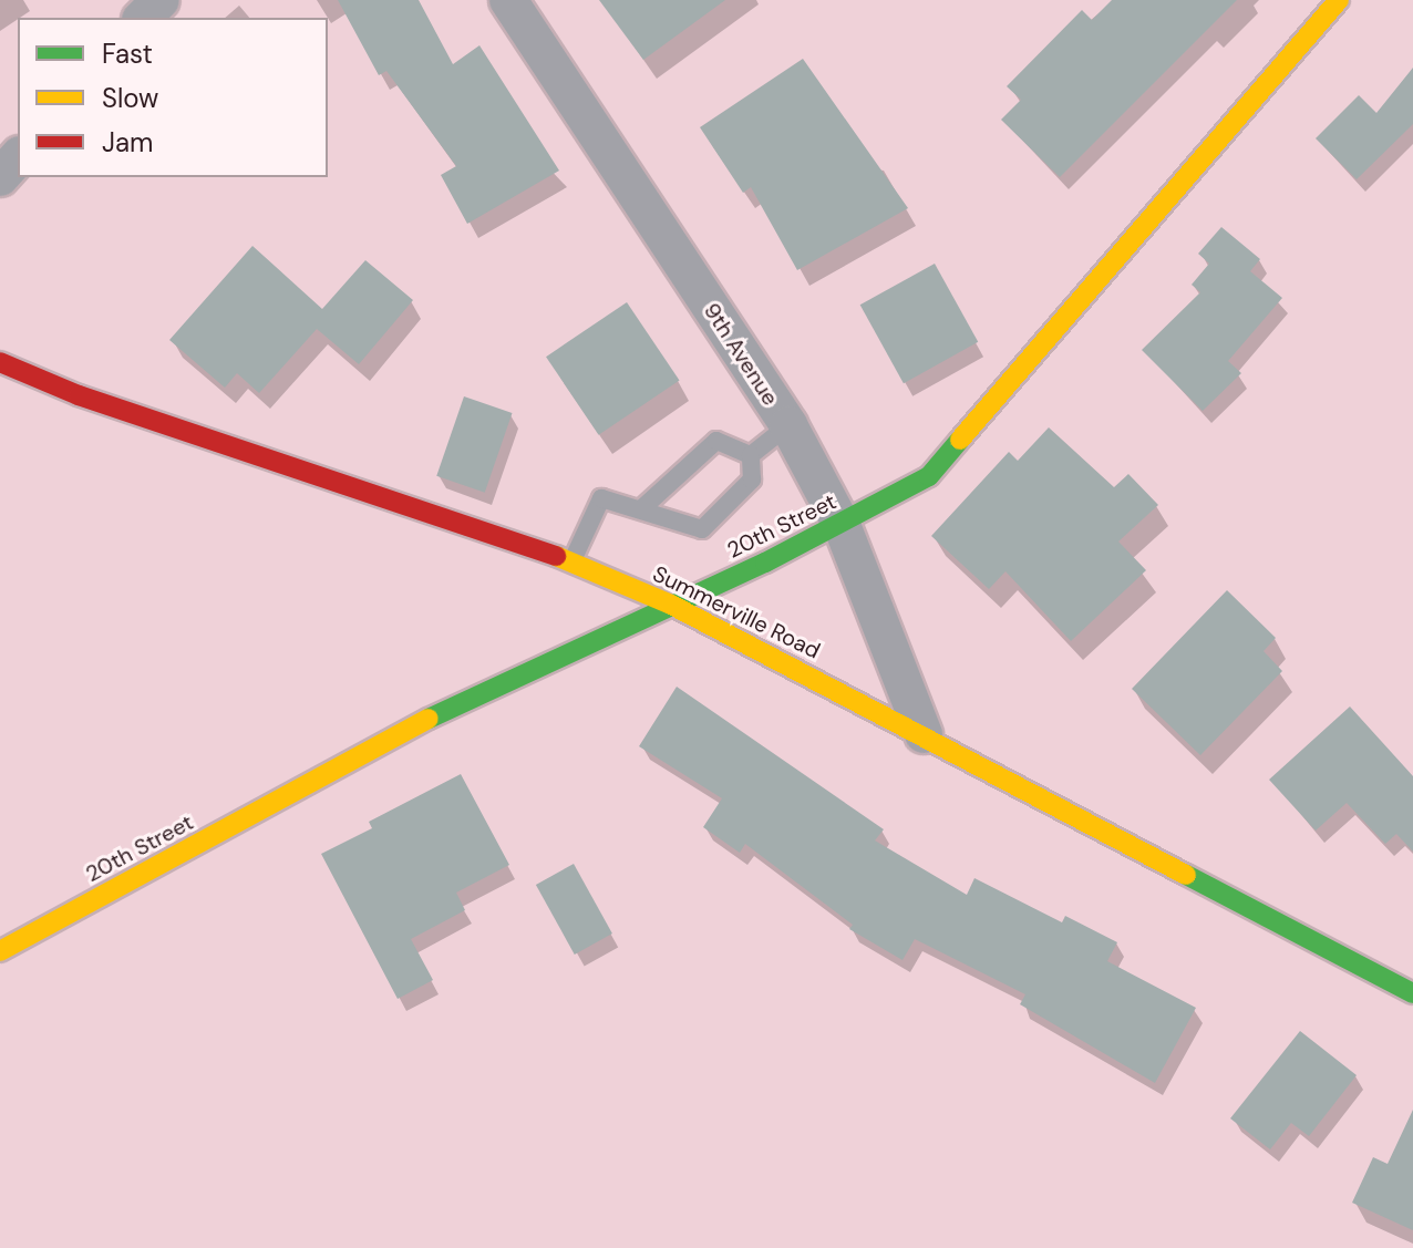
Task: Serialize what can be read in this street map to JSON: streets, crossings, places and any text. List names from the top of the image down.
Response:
{
  "streets": {
    "street": ["9th Avenue", "20th Street", "Summerville Road"]
  },
  "crossings": [
    ["9th Avenue", "20th Street"],
    ["9th Avenue", "Summerville Road"],
    ["20th Street", "Summerville Road"]
  ],
  "legend": ["Fast", "Slow", "Jam"]
}
